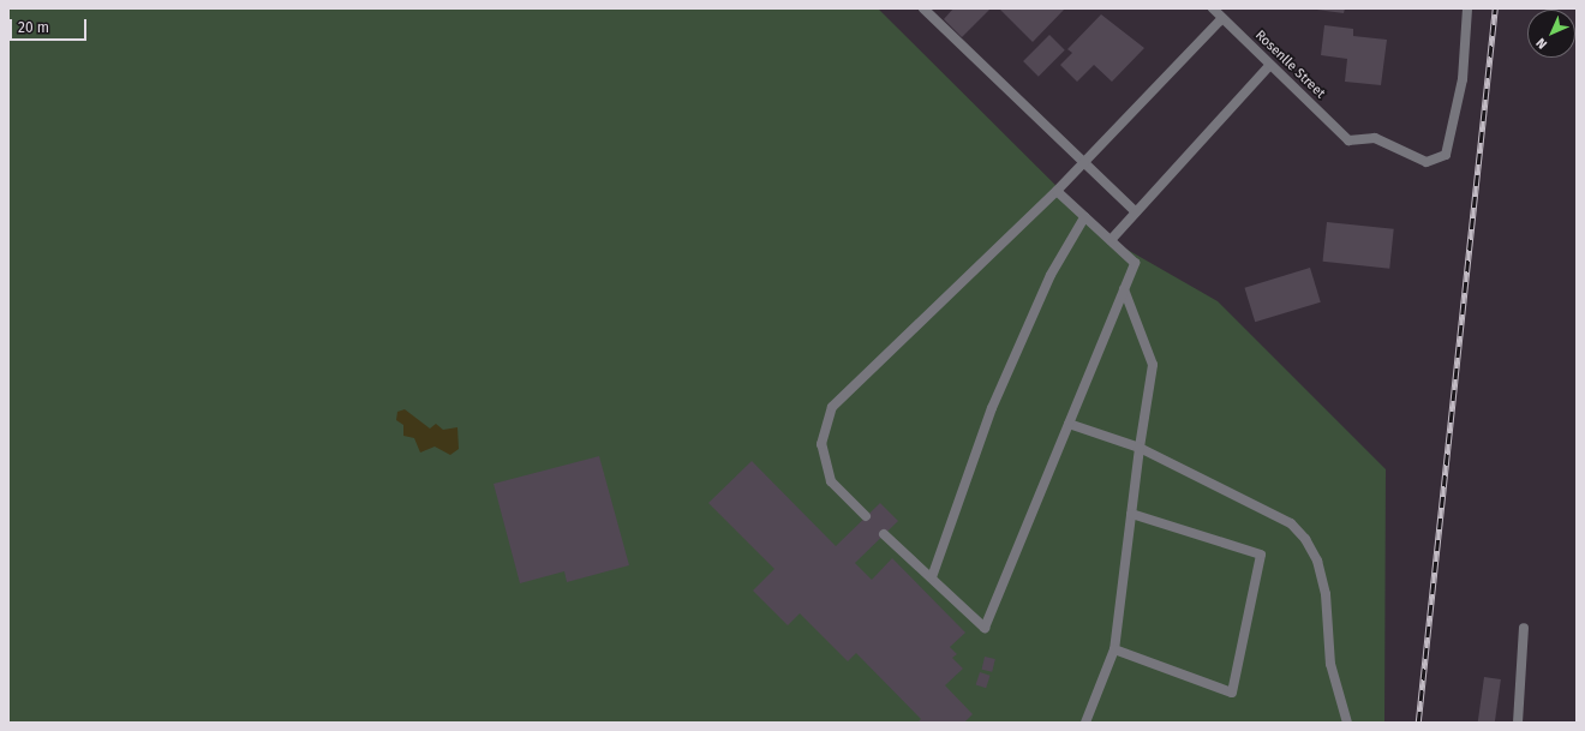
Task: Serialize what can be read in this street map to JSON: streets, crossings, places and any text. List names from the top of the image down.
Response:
{
  "streets": {
    "street": ["Rosenlle Street"]
  },
  "scale_bar": "20 m",
  "north": "bottom left"
}
